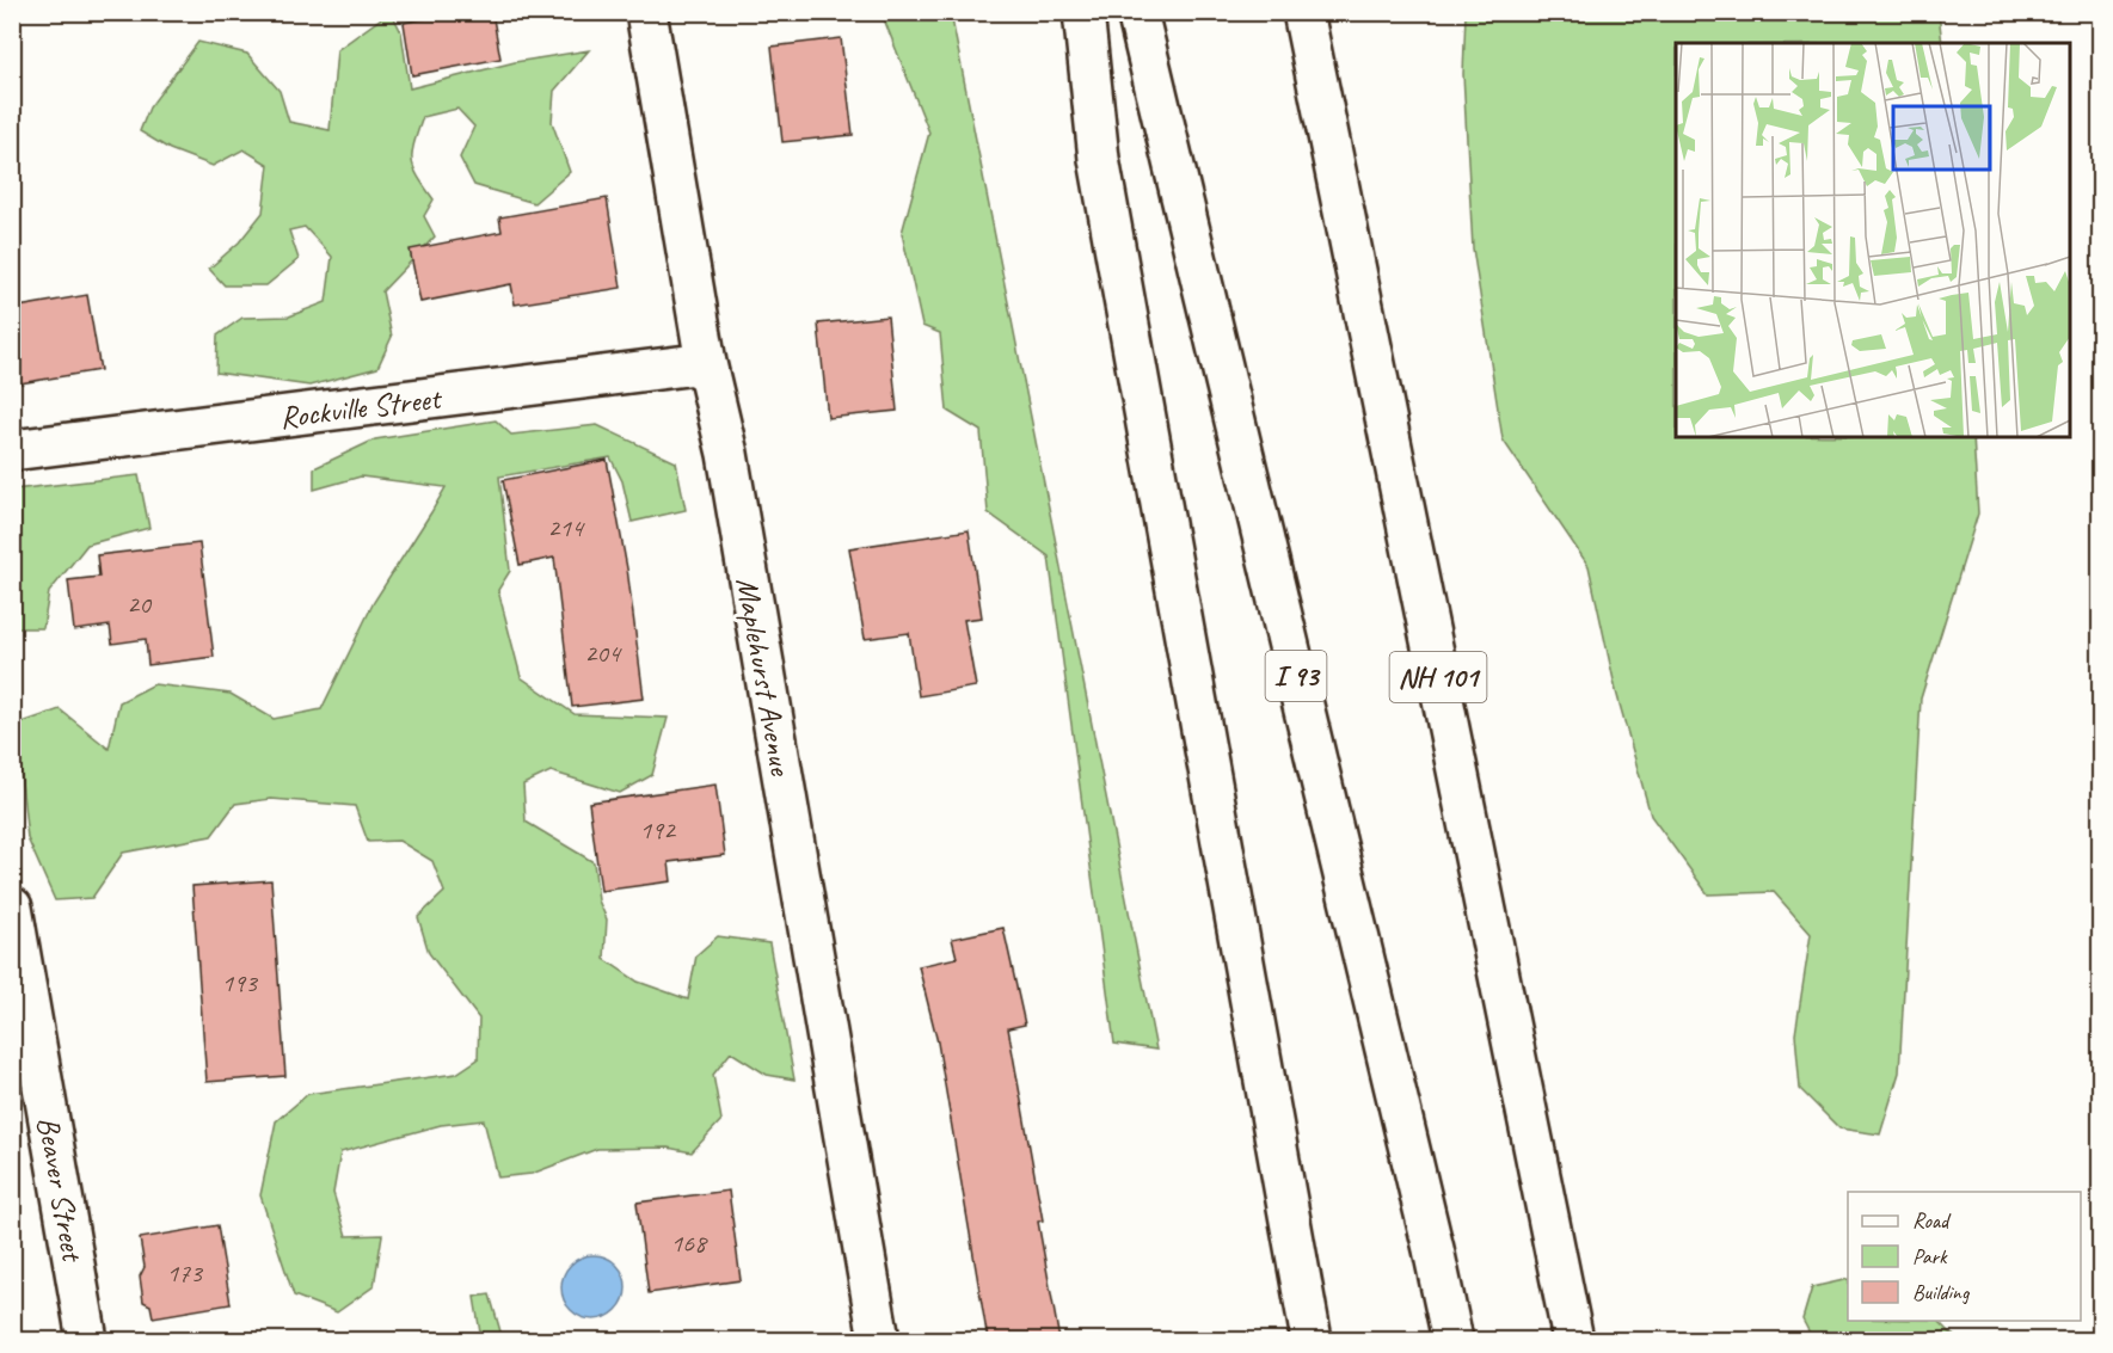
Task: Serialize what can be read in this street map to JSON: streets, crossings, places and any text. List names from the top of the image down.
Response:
{
  "streets": {
    "main road": [
      "Rockville Street",
      "Maplehurst Avenue",
      "I 93",
      "NH 101",
      "Beaver Street"
    ]
  },
  "crossings": [
    ["Rockville Street", "Maplehurst Avenue"]
  ],
  "house_numbers": [
    "214",
    "20",
    "204",
    "192",
    "193",
    "168",
    "173"
  ],
  "legend": ["Road", "Park", "Building"]
}
